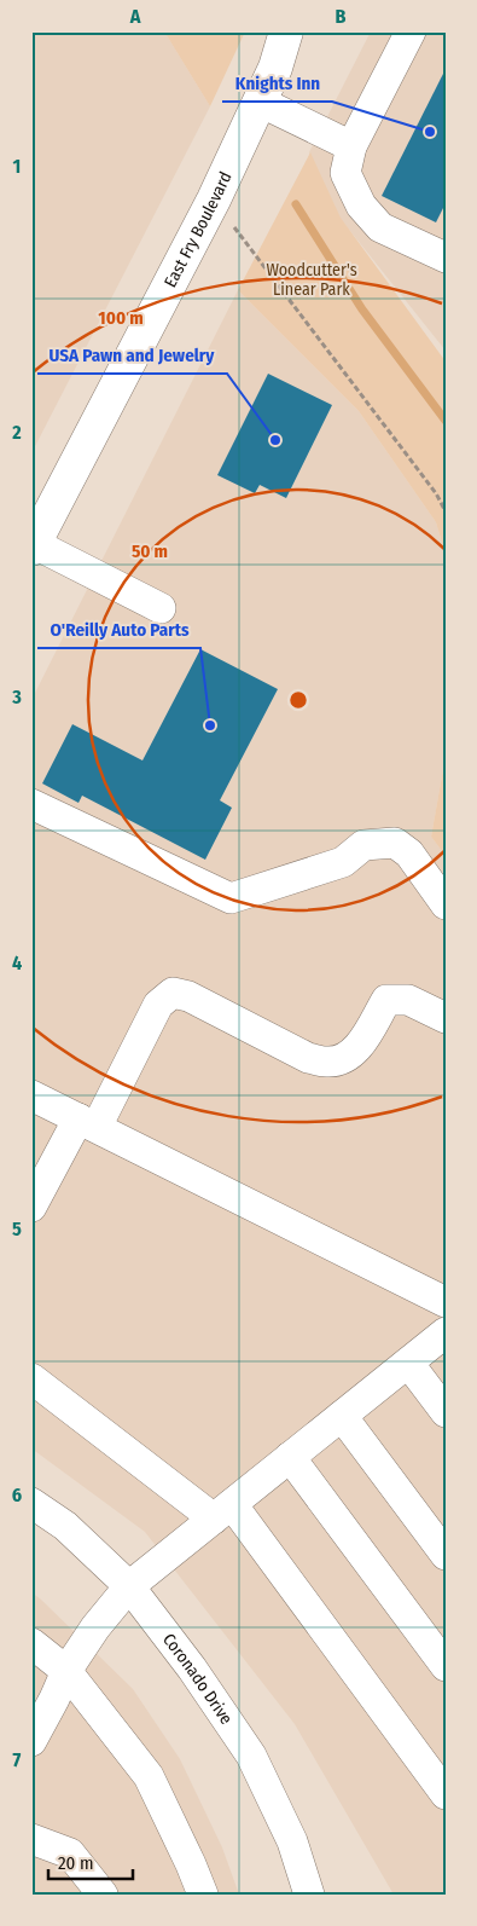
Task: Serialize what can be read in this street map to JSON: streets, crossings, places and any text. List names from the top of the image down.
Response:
{
  "streets": {
    "main road": ["East Fry Boulevard"],
    "street": ["Coronado Drive"]
  },
  "parks": ["Woodcutter's Linear Park"],
  "places": ["Knights Inn", "USA Pawn and Jewelry", "O'Reilly Auto Parts"],
  "scale_bar": "20 m",
  "grid": {
    "columns": ["A", "B"],
    "rows": [
      "1",
      "2",
      "3",
      "4",
      "5",
      "6",
      "7"
    ]
  },
  "rings": ["100 m", "50 m"]
}
